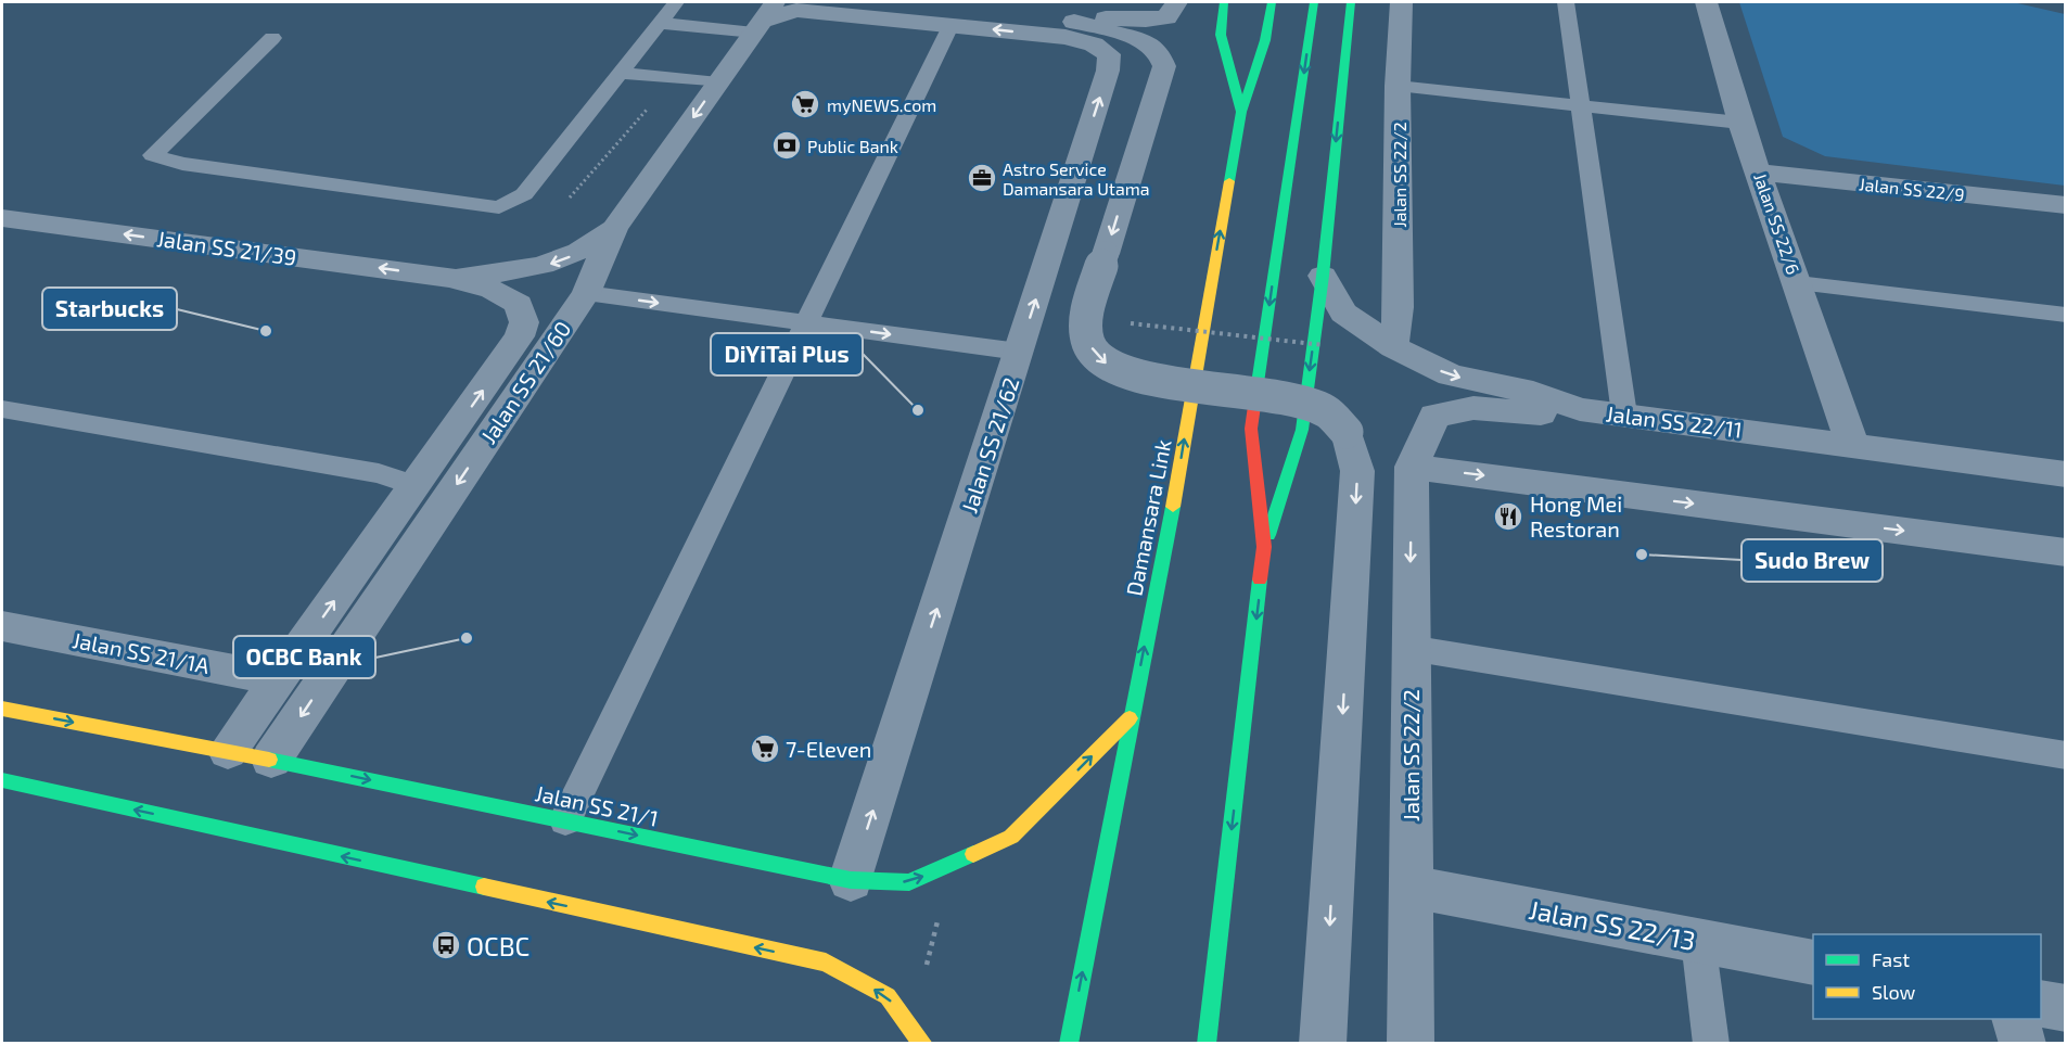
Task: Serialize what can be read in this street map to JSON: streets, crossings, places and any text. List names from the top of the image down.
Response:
{
  "streets": {
    "main road": ["Damansara Link", "Jalan SS 21/1"],
    "street": [
      "Jalan SS 22/2",
      "Jalan SS 22/9",
      "Jalan SS 22/6",
      "Jalan SS 21/39",
      "Jalan SS 21/60",
      "Jalan SS 22/11",
      "Jalan SS 21/62",
      "Jalan SS 21/1A",
      "Jalan SS 22/13"
    ]
  },
  "crossings": [
    ["Jalan SS 22/2", "Jalan SS 22/11"],
    ["Jalan SS 22/2", "Jalan SS 22/13"],
    ["Jalan SS 22/9", "Jalan SS 22/6"],
    ["Jalan SS 22/6", "Jalan SS 22/11"],
    ["Jalan SS 21/39", "Jalan SS 21/60"],
    ["Jalan SS 21/60", "Jalan SS 21/1A"],
    ["Jalan SS 21/60", "Jalan SS 21/1"],
    ["Jalan SS 21/62", "Jalan SS 21/1"],
    ["Damansara Link", "Jalan SS 21/1"]
  ],
  "one_way": ["Jalan SS 21/39", "Jalan SS 21/62"],
  "places": {
    "supermarket": ["myNEWS.com", "7-Eleven"],
    "bank": ["Public Bank"],
    "office": ["Astro Service Damansara Utama"],
    "other": [
      "Starbucks",
      "DiYiTai Plus",
      "Sudo Brew",
      "OCBC Bank"
    ],
    "restaurant": ["Hong Mei Restoran"],
    "bus stop": ["OCBC"]
  },
  "legend": ["Fast", "Slow"]
}
